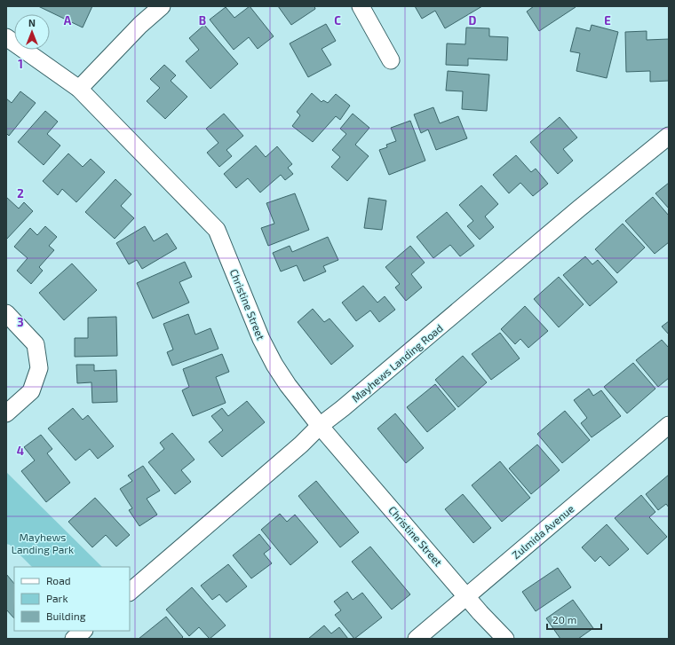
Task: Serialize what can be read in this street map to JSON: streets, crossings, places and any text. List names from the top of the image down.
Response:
{
  "streets": {
    "street": ["Christine Street", "Mayhews Landing Road", "Zulmida Avenue"]
  },
  "crossings": [
    ["Christine Street", "Mayhews Landing Road"],
    ["Christine Street", "Zulmida Avenue"]
  ],
  "parks": ["Mayhews Landing Park"],
  "legend": ["Road", "Park", "Building"],
  "scale_bar": "20 m",
  "north": "top",
  "grid": {
    "columns": [
      "A",
      "B",
      "C",
      "D",
      "E"
    ],
    "rows": [
      "1",
      "2",
      "3",
      "4"
    ]
  }
}
